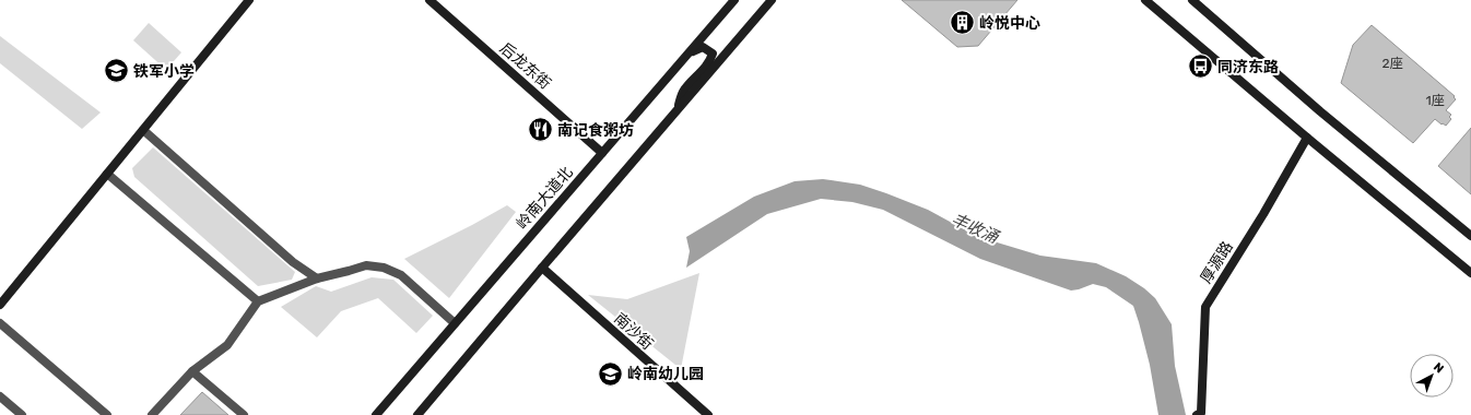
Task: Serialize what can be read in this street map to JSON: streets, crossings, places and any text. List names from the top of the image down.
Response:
{
  "streets": {
    "main road": [
      "后龙东街",
      "岭南大道北",
      "厚源路",
      "南沙街"
    ]
  },
  "crossings": [
    ["后龙东街", "岭南大道北"]
  ],
  "water": ["丰收涌"],
  "places": {
    "building": ["岭悦中心"],
    "bus stop": ["同济东路"],
    "school or university": ["铁军小学", "岭南幼儿园"],
    "restaurant": ["南记食粥坊"]
  },
  "house_numbers": ["2座", "1座"],
  "north": "top right"
}
